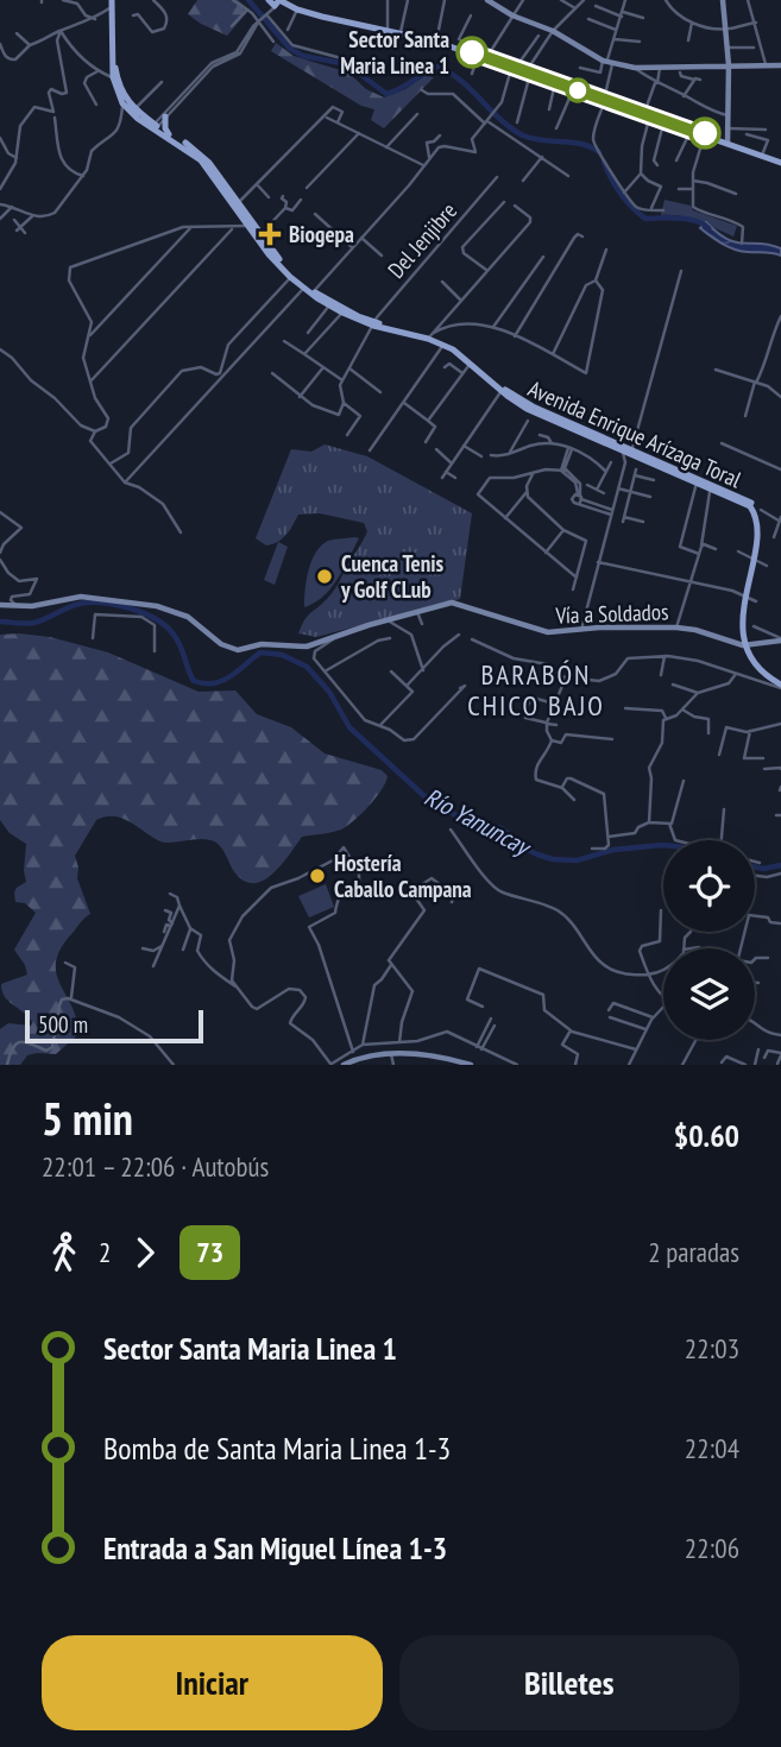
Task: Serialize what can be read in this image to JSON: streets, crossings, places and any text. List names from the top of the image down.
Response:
{
  "streets": {
    "main road": ["Avenida Enrique Arízaga Toral"],
    "street": ["Del Jenjibre", "Vía a Soldados"]
  },
  "crossings": [
    ["Del Jenjibre", "Avenida Enrique Arízaga Toral"]
  ],
  "districts": ["BARABÓN CHICO BAJO"],
  "water": ["Río Yanuncay"],
  "places": {
    "other": ["Sector Santa Maria Linea 1", "Cuenca Tenis y Golf CLub", "Hostería Caballo Campana"],
    "health": ["Biogepa"]
  },
  "lines": ["bus line 73"],
  "scale_bar": "500 m",
  "page": {
    "scale": "500 m",
    "heading": ["5 min", "22:01 – 22:06 · Autobús", "$0.60"],
    "legs": ["2", "73", "2 paradas"],
    "list": [
      {
        "name": "Sector Santa Maria Linea 1",
        "value": "22:03"
      },
      {
        "name": "Bomba de Santa Maria Linea 1-3",
        "value": "22:04"
      },
      {
        "name": "Entrada a San Miguel Línea 1-3",
        "value": "22:06"
      }
    ],
    "buttons": ["Iniciar", "Billetes"]
  }
}
